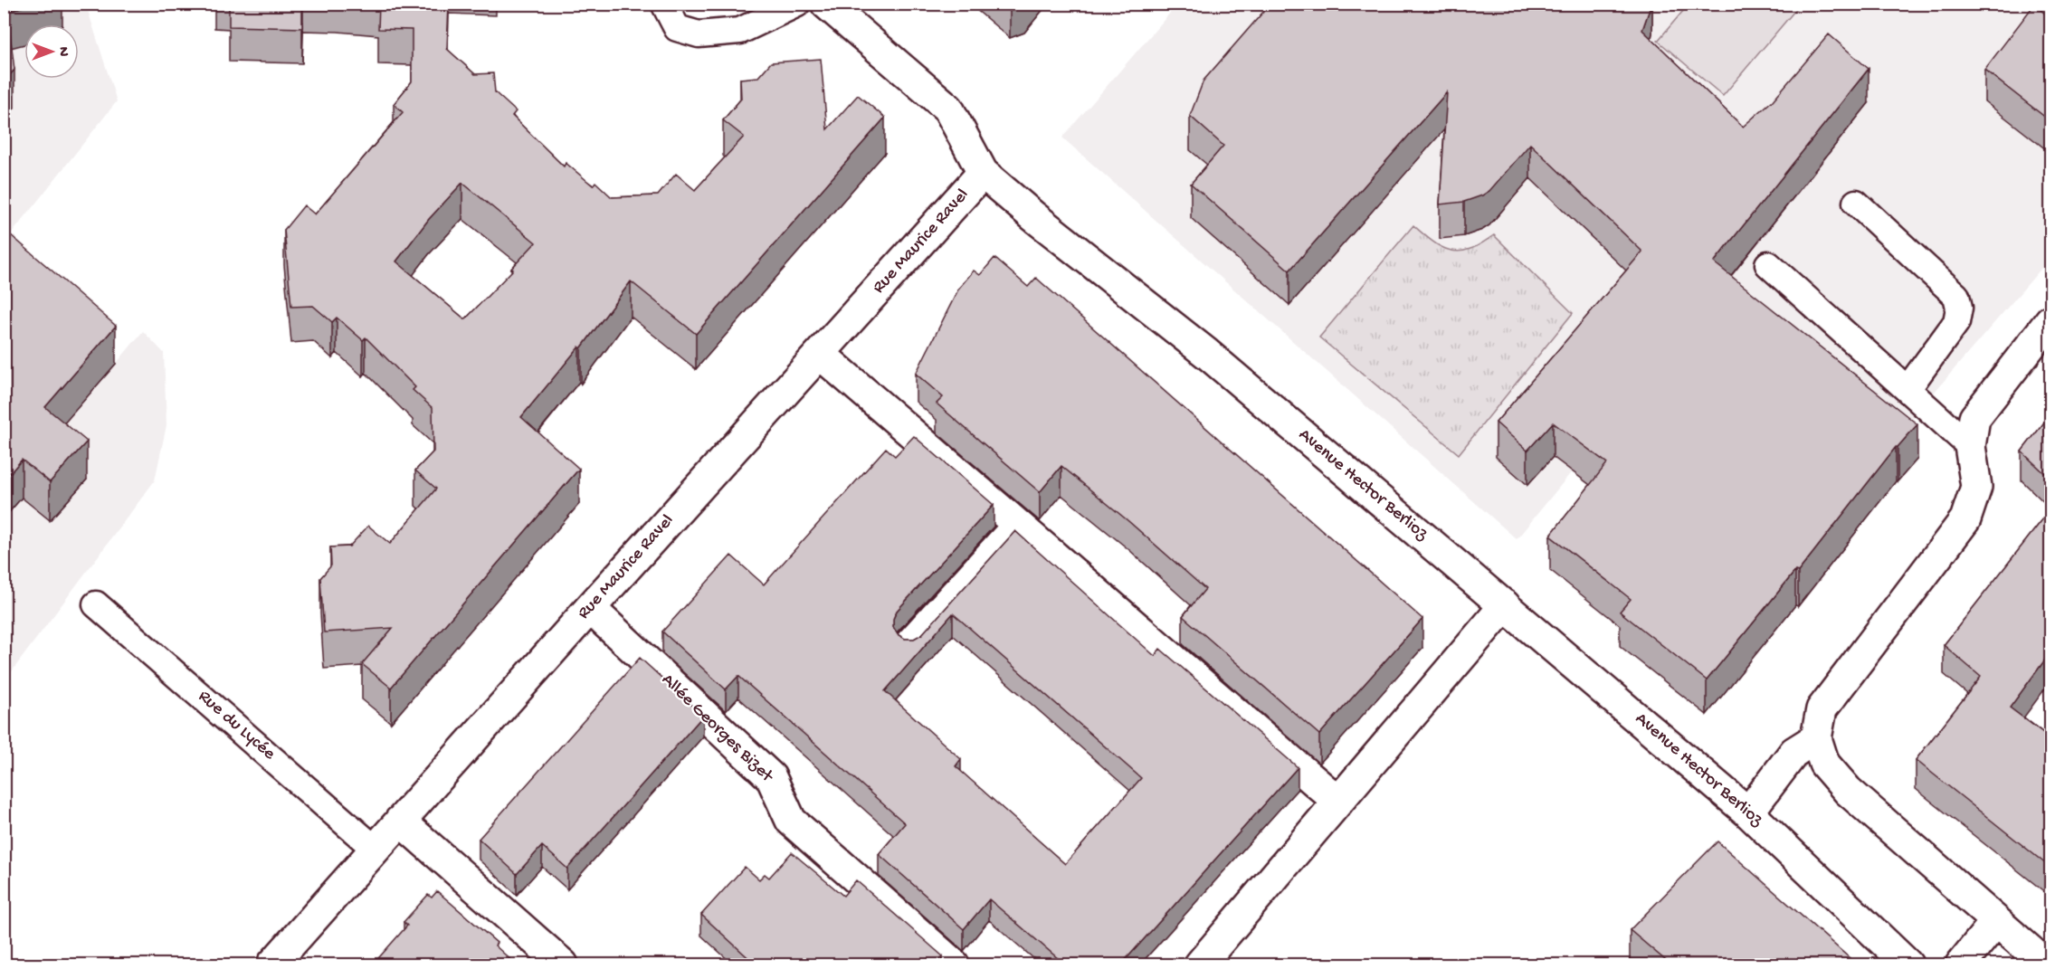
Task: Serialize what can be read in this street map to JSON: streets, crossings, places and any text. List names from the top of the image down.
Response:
{
  "streets": {
    "street": ["Rue Maurice Ravel", "Avenue Hector Berlioz", "Allée Georges Bizet"],
    "lane": ["Rue du Lycée"]
  },
  "crossings": [
    ["Rue Maurice Ravel", "Avenue Hector Berlioz"],
    ["Rue Maurice Ravel", "Rue du Lycée"],
    ["Rue Maurice Ravel", "Allée Georges Bizet"]
  ],
  "north": "right"
}
